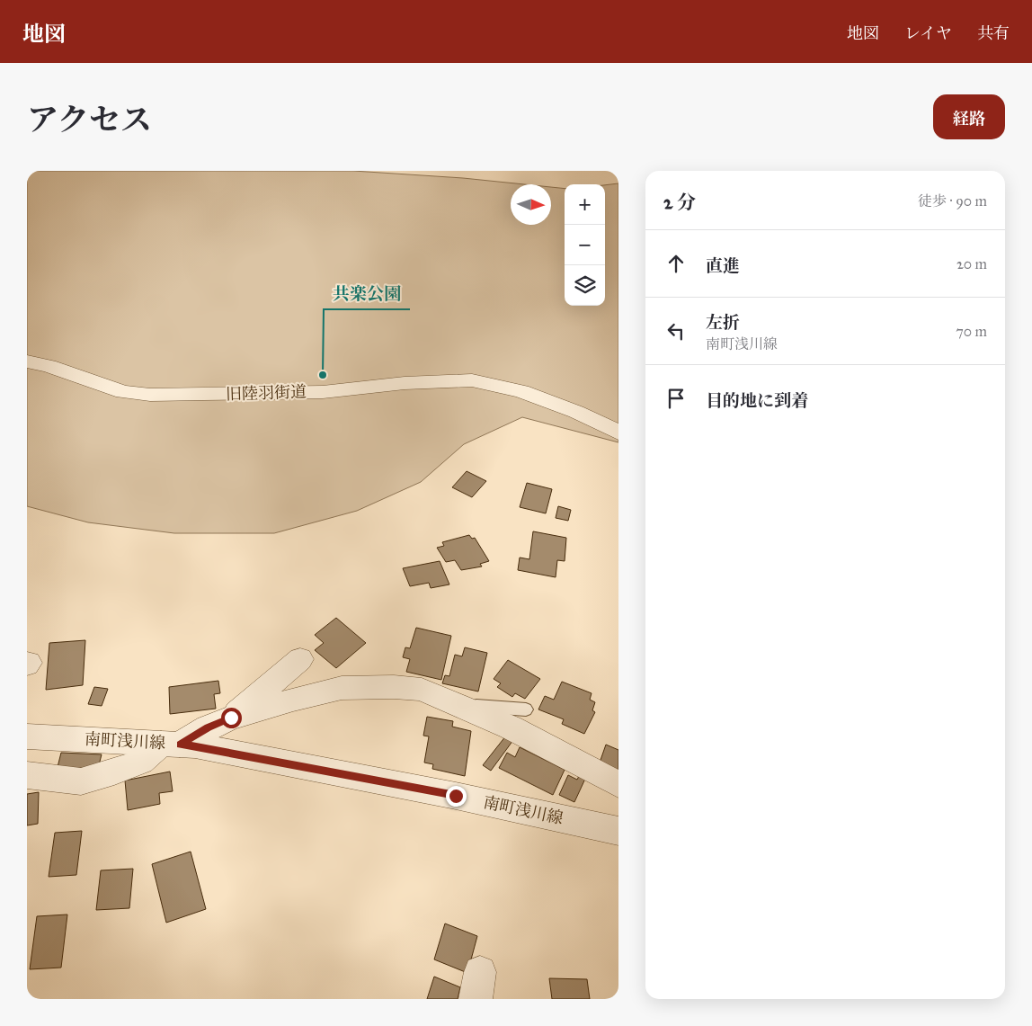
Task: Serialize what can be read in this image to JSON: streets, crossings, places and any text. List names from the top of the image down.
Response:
{
  "streets": {
    "street": ["旧陸羽街道", "南町浅川線"]
  },
  "places": ["共楽公園"],
  "north": "right",
  "page": {
    "header": "地図",
    "nav": ["地図", "レイヤ", "共有"],
    "title": "アクセス",
    "buttons": "経路",
    "heading": ["2 分", "徒歩 · 90 m"],
    "map_buttons": ["+", "−"],
    "list": [
      ["直進", "20 m"],
      ["左折", "南町浅川線", "70 m"],
      "目的地に到着"
    ]
  }
}
